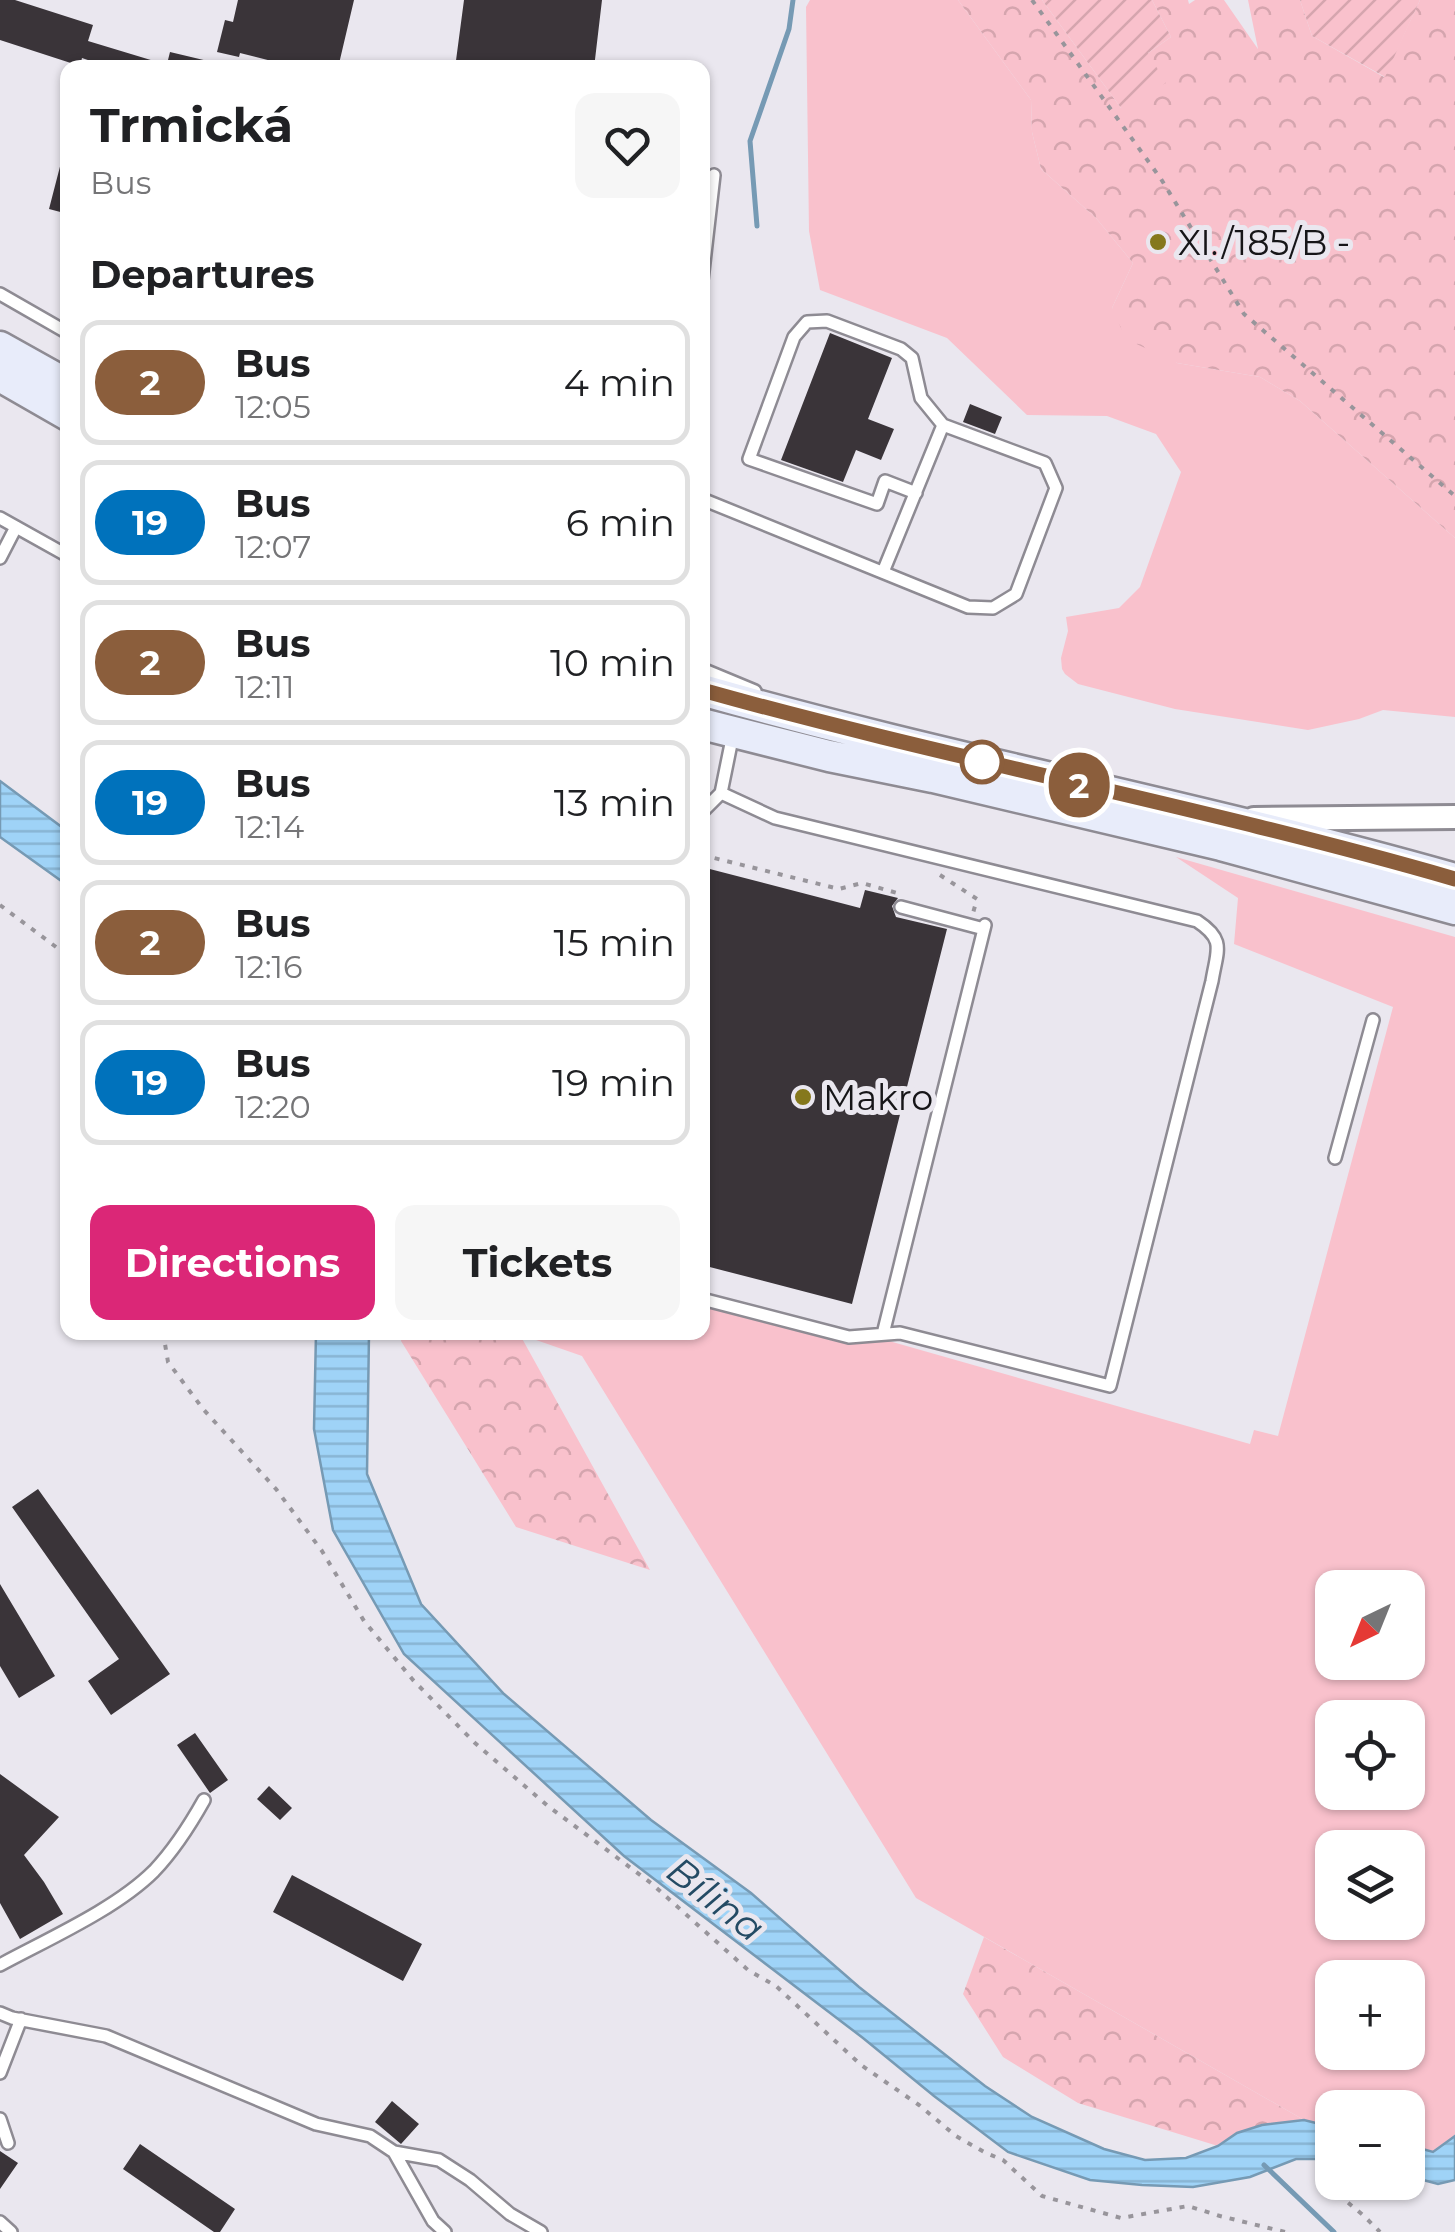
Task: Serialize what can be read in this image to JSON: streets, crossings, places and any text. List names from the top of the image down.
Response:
{
  "water": ["Bílina"],
  "places": ["XI./185/B -", "Makro"],
  "lines": ["bus line 2"],
  "north": "bottom left",
  "page": {
    "on_map": "2",
    "heading": [
      ["Trmická", "Bus"],
      "Departures"
    ],
    "list": [
      {
        "mark": "2",
        "name": "Bus",
        "note": "12:05",
        "value": "4 min"
      },
      {
        "mark": "19",
        "name": "Bus",
        "note": "12:07",
        "value": "6 min"
      },
      {
        "mark": "2",
        "name": "Bus",
        "note": "12:11",
        "value": "10 min"
      },
      {
        "mark": "19",
        "name": "Bus",
        "note": "12:14",
        "value": "13 min"
      },
      {
        "mark": "2",
        "name": "Bus",
        "note": "12:16",
        "value": "15 min"
      },
      {
        "mark": "19",
        "name": "Bus",
        "note": "12:20",
        "value": "19 min"
      }
    ],
    "buttons": ["Directions", "Tickets"],
    "map_buttons": ["+", "−"]
  }
}
